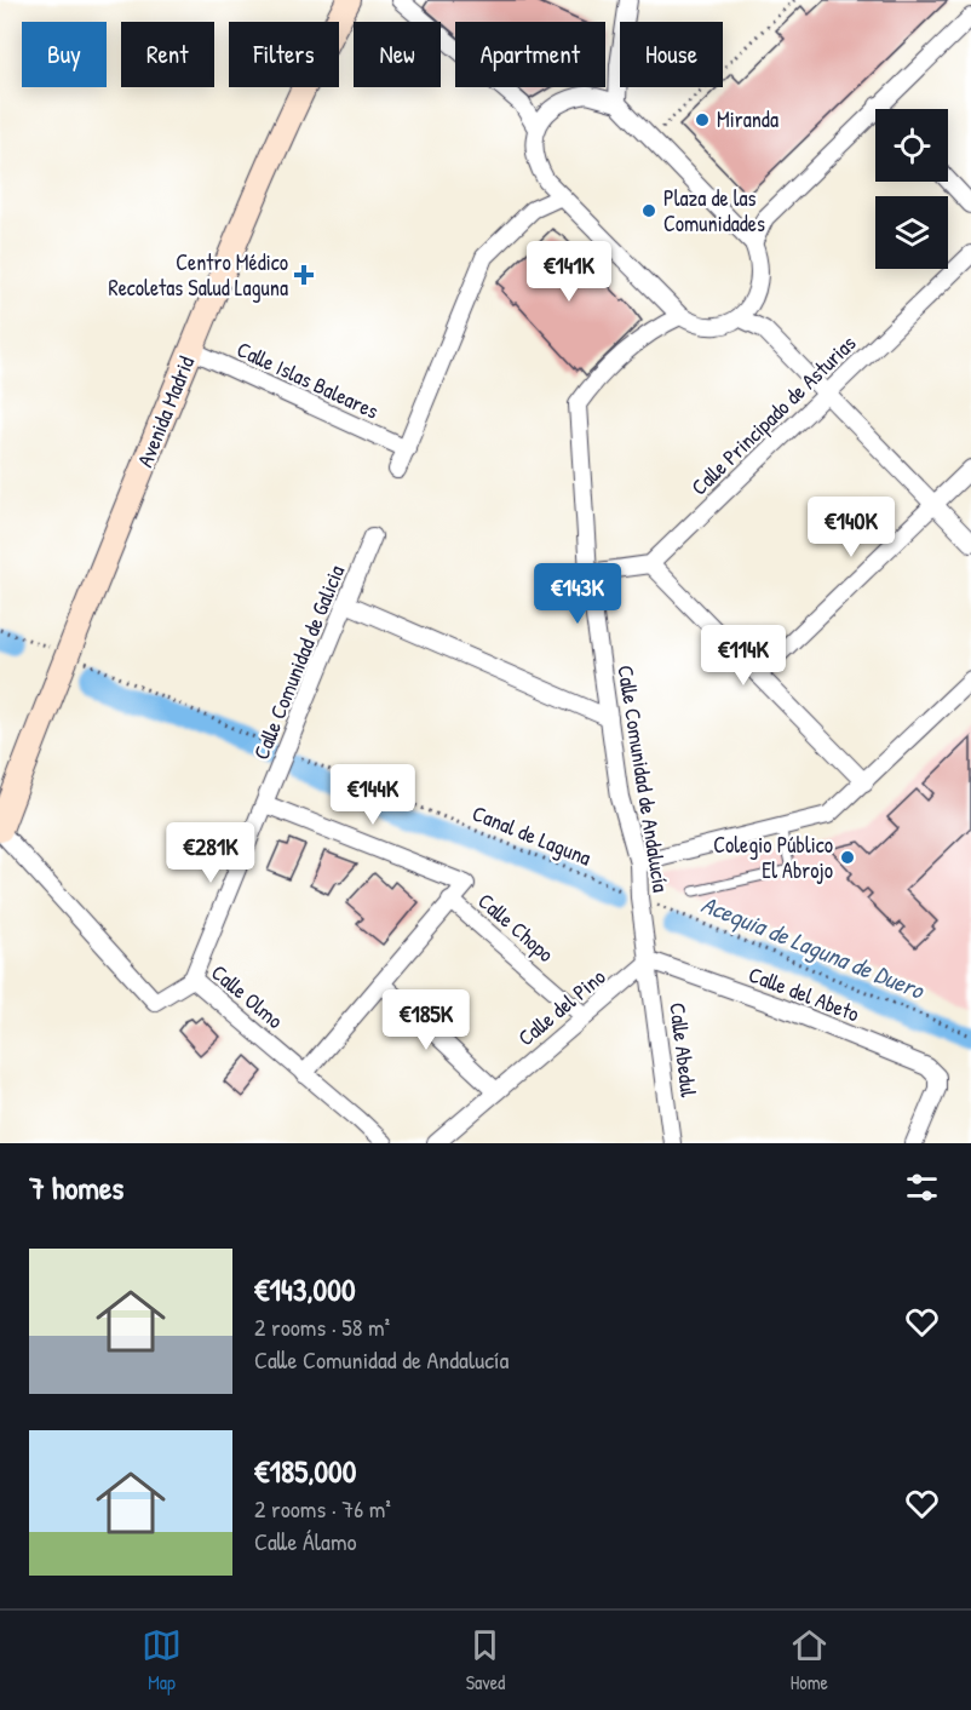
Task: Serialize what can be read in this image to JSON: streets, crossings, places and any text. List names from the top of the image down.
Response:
{
  "streets": {
    "main road": ["Avenida Madrid"],
    "street": [
      "Calle Islas Baleares",
      "Calle Principado de Asturias",
      "Calle Comunidad de Galicia",
      "Calle Comunidad de Andalucía",
      "Calle Chopo",
      "Calle del Abeto",
      "Calle Olmo",
      "Calle del Pino",
      "Calle Abedul"
    ],
    "path": ["Canal de Laguna"]
  },
  "crossings": [
    ["Calle Islas Baleares", "Avenida Madrid"],
    ["Avenida Madrid", "Canal de Laguna"],
    ["Avenida Madrid", "Calle Olmo"],
    ["Calle Comunidad de Galicia", "Canal de Laguna"],
    ["Calle Comunidad de Galicia", "Calle Olmo"],
    ["Calle Comunidad de Andalucía", "Canal de Laguna"],
    ["Calle Comunidad de Andalucía", "Calle del Abeto"],
    ["Calle Comunidad de Andalucía", "Calle del Pino"],
    ["Calle Comunidad de Andalucía", "Calle Abedul"],
    ["Calle Chopo", "Calle del Pino"],
    ["Calle del Abeto", "Calle del Pino"],
    ["Calle del Abeto", "Calle Abedul"],
    ["Calle del Pino", "Calle Abedul"]
  ],
  "water": ["Acequia de Laguna de Duero"],
  "places": {
    "other": ["Miranda", "Plaza de las Comunidades", "Colegio Público El Abrojo"],
    "health": ["Centro Médico Recoletas Salud Laguna"]
  },
  "page": {
    "chip": [
      "Buy",
      "Rent",
      "Filters",
      "New",
      "Apartment",
      "House"
    ],
    "price": [
      "€141K",
      "€140K",
      "€143K",
      "€114K",
      "€144K",
      "€281K",
      "€185K"
    ],
    "heading": "7 homes",
    "list": [
      {
        "name": "€143,000",
        "note": "2 rooms · 58 m² · Calle Comunidad de Andalucía"
      },
      {
        "name": "€185,000",
        "note": "2 rooms · 76 m² · Calle Álamo"
      }
    ],
    "tabs": ["Map", "Saved", "Home"]
  }
}
